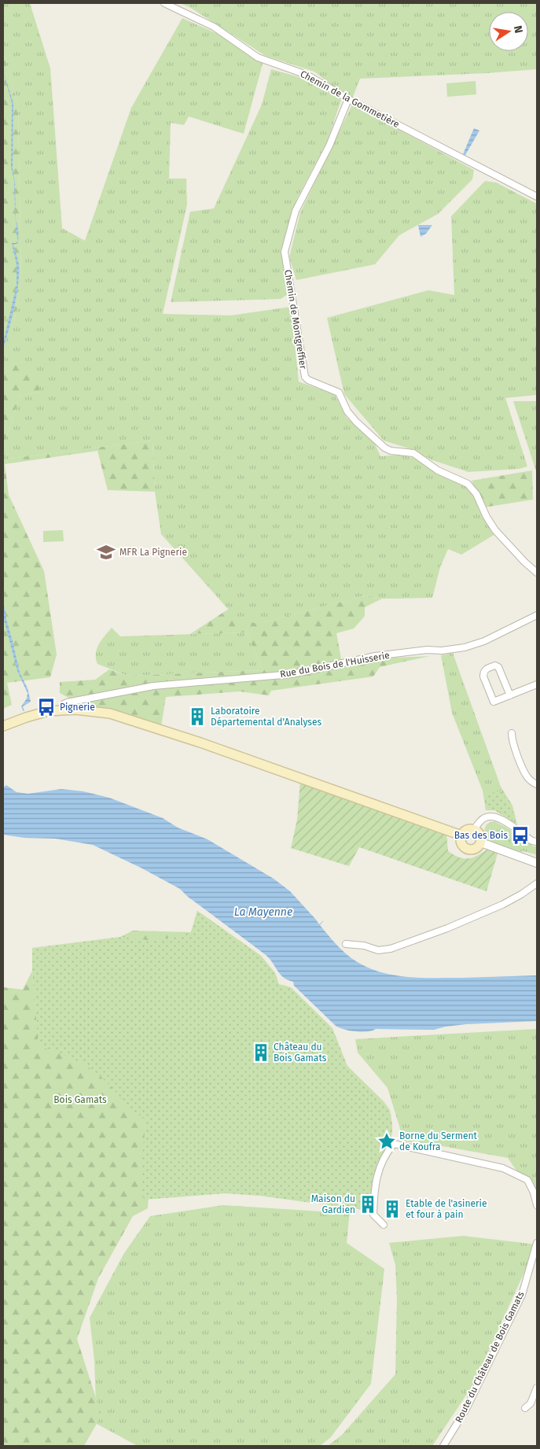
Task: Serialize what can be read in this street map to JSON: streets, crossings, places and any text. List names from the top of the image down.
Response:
{
  "streets": {
    "street": [
      "Chemin de la Gommetière",
      "Chemin de Montgreffier",
      "Rue du Bois de l'Huisserie",
      "Route du Château de Bois Gamats"
    ]
  },
  "crossings": [
    ["Chemin de la Gommetière", "Chemin de Montgreffier"]
  ],
  "water": ["La Mayenne"],
  "parks": ["Bois Gamats"],
  "places": {
    "school or university": ["MFR La Pignerie"],
    "bus stop": ["Pignerie", "Bas des Bois"],
    "building": [
      "Laboratoire Départemental d'Analyses",
      "Château du Bois Gamats",
      "Maison du Gardien",
      "Etable de l'asinerie et four à pain"
    ],
    "place": ["Borne du Serment de Koufra"]
  },
  "north": "right"
}
